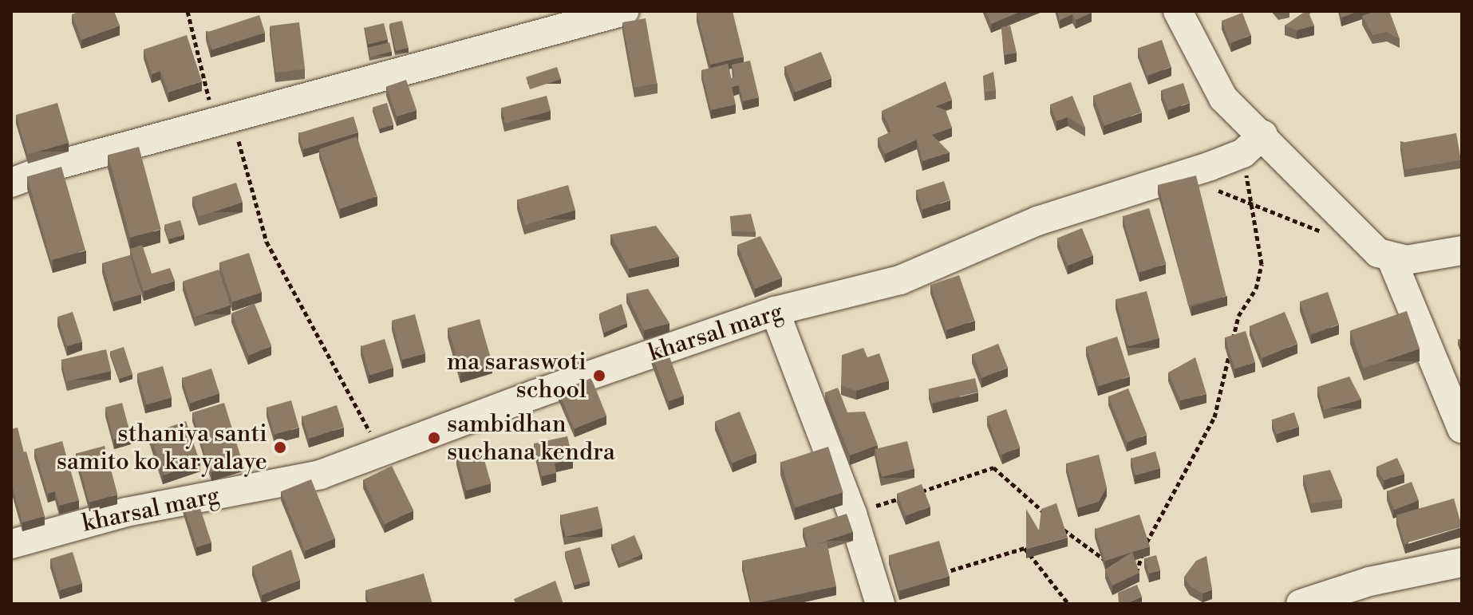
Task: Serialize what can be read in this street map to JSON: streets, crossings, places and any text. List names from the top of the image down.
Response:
{
  "streets": {
    "street": ["kharsal marg"]
  },
  "places": ["ma saraswoti school", "sambidhan suchana kendra", "sthaniya santi samito ko karyalaye"]
}
